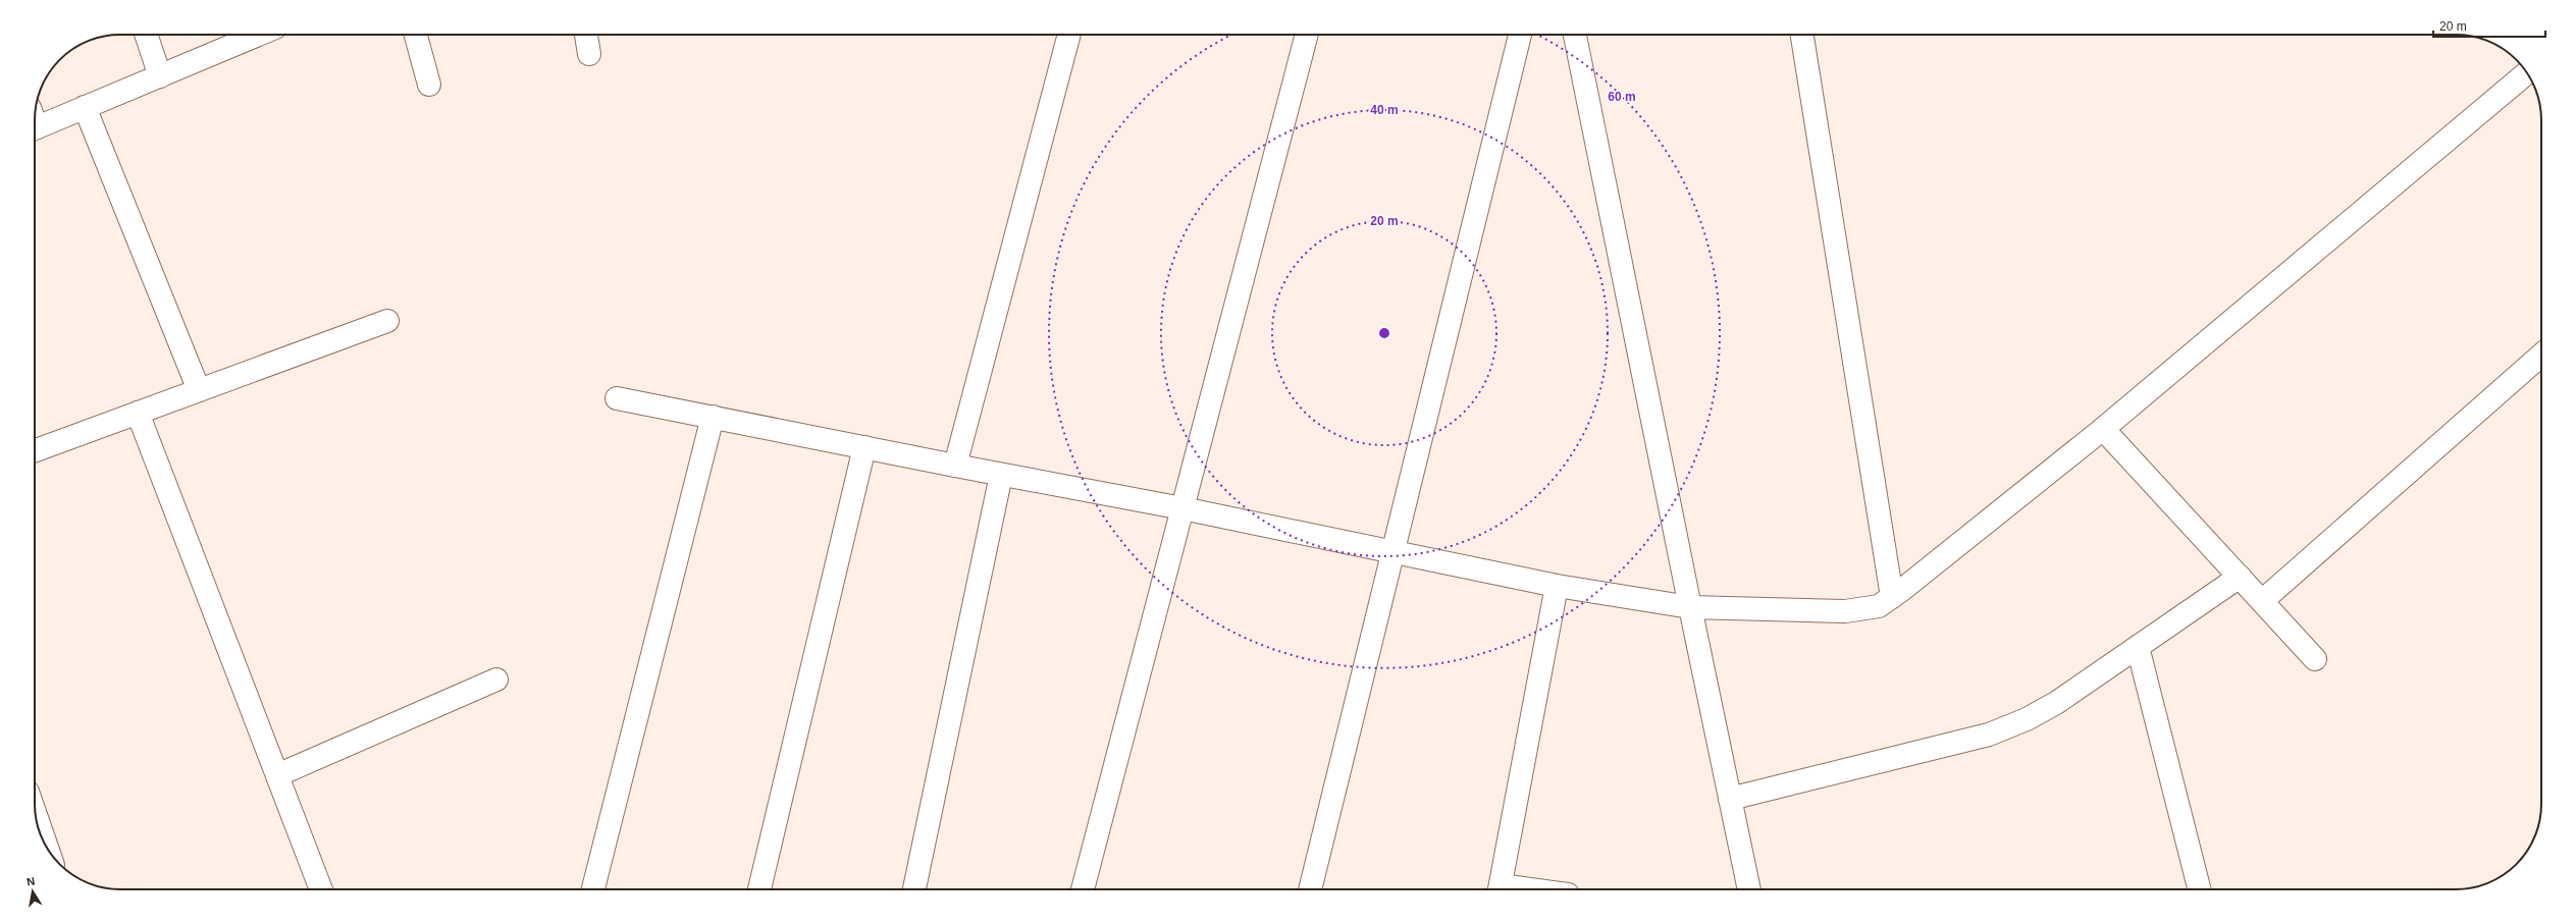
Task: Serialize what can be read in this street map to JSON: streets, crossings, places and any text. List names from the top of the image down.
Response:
{
  "scale_bar": "20 m",
  "north": "top",
  "rings": ["60 m", "40 m", "20 m"]
}
